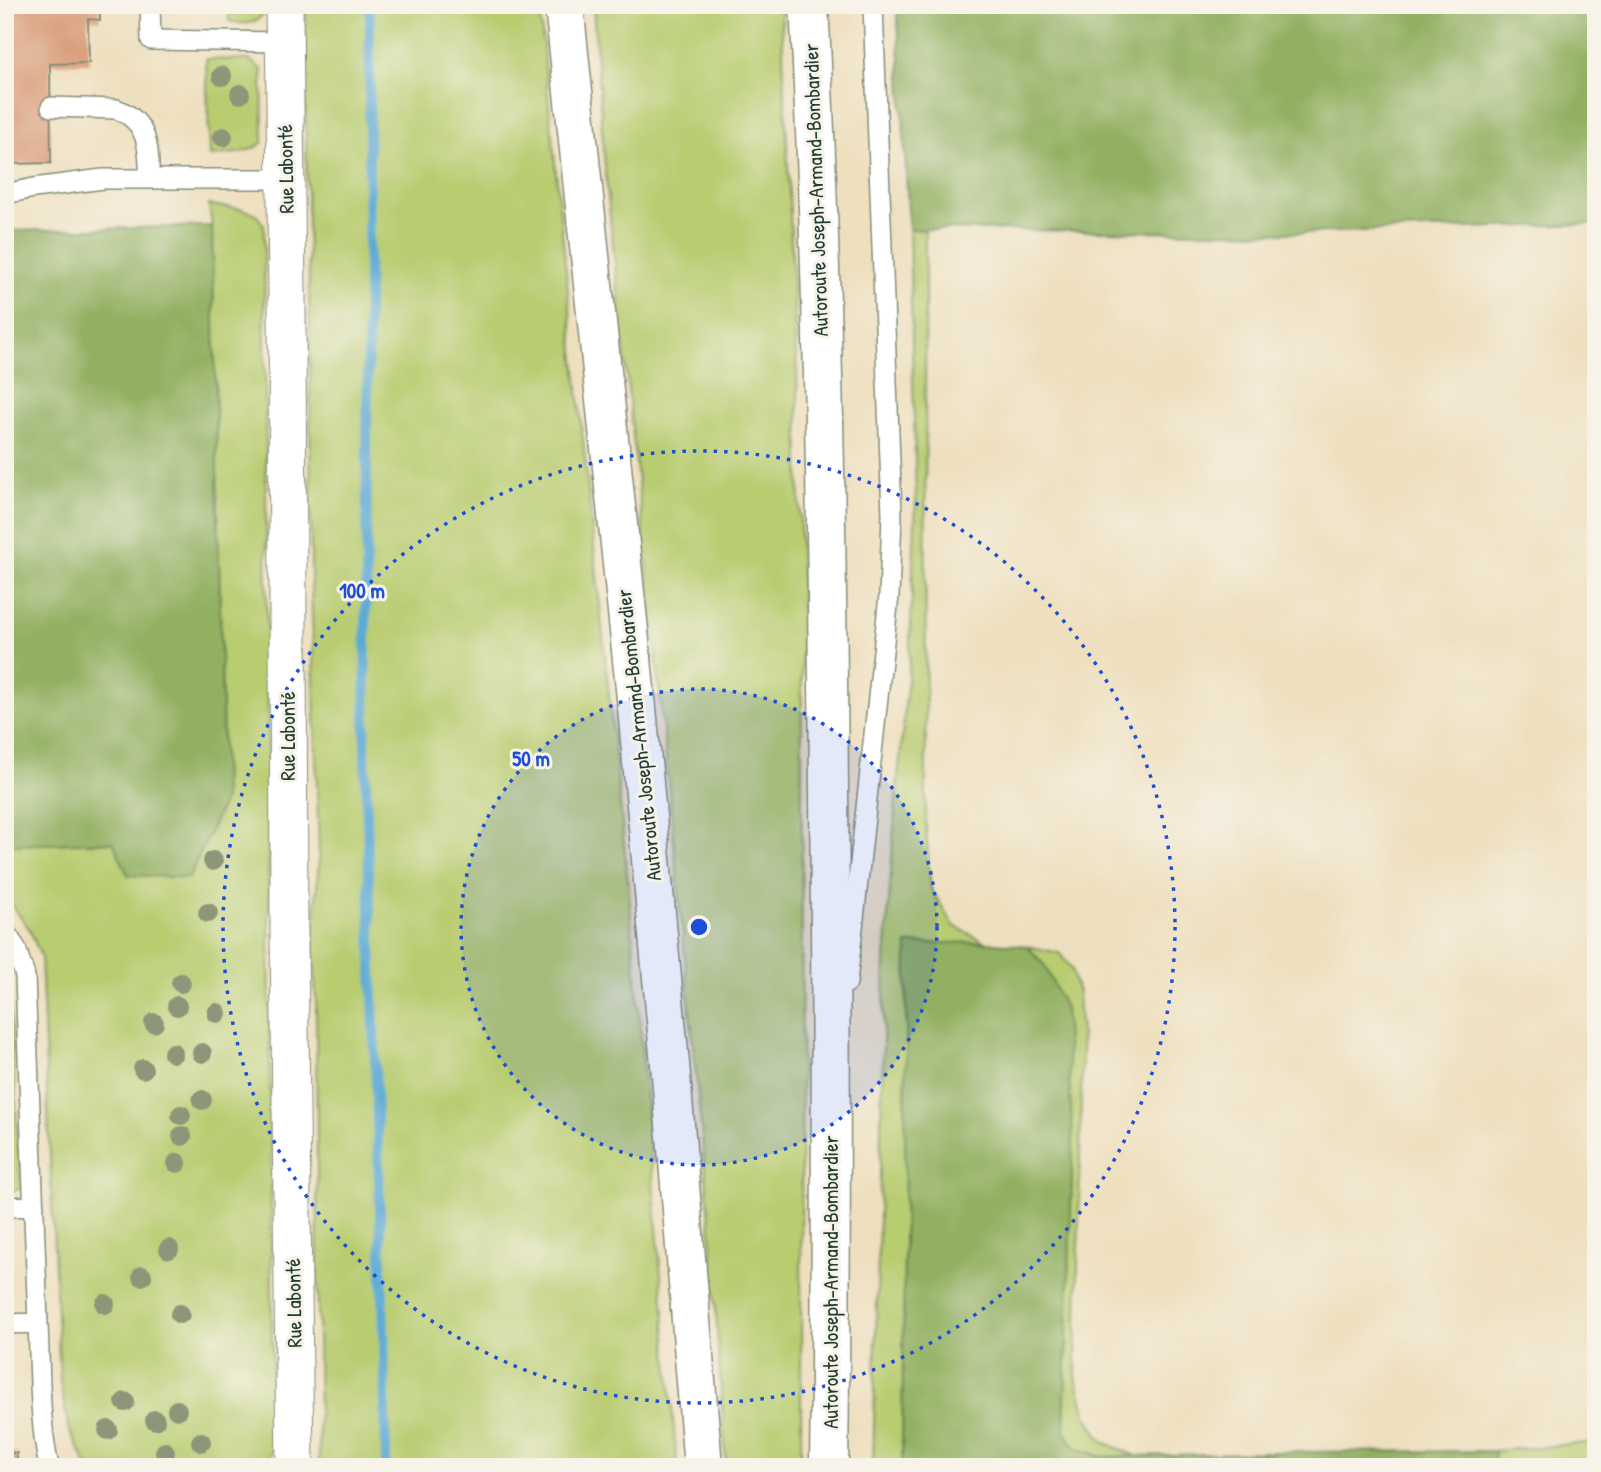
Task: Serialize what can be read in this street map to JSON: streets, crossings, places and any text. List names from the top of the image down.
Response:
{
  "streets": {
    "highway": ["Autoroute Joseph-Armand-Bombardier"],
    "street": ["Rue Labonté"]
  },
  "rings": ["100 m", "50 m"]
}
